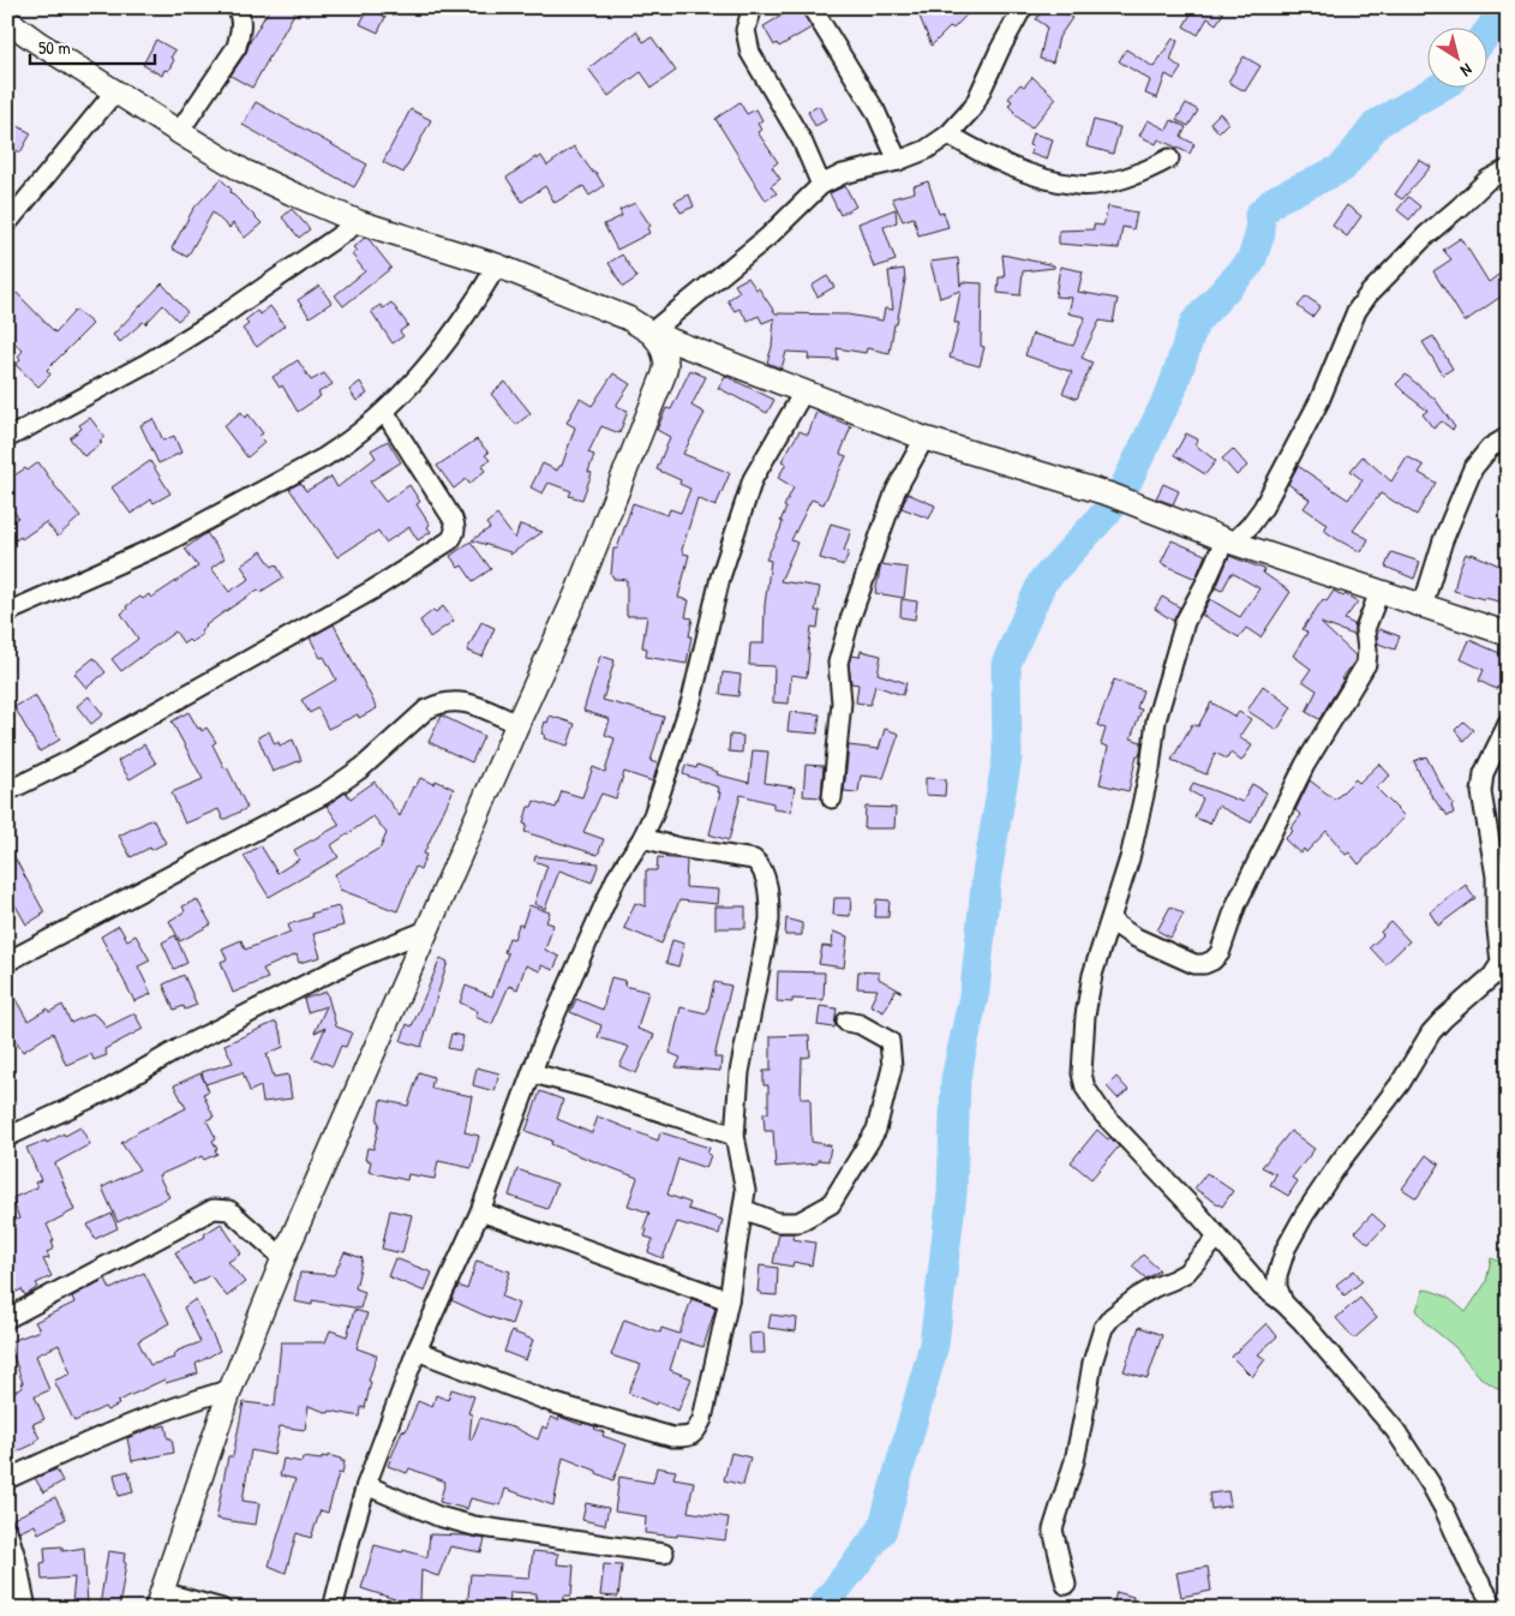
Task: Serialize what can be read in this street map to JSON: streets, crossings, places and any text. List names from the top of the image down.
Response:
{
  "scale_bar": "50 m",
  "north": "bottom right"
}
